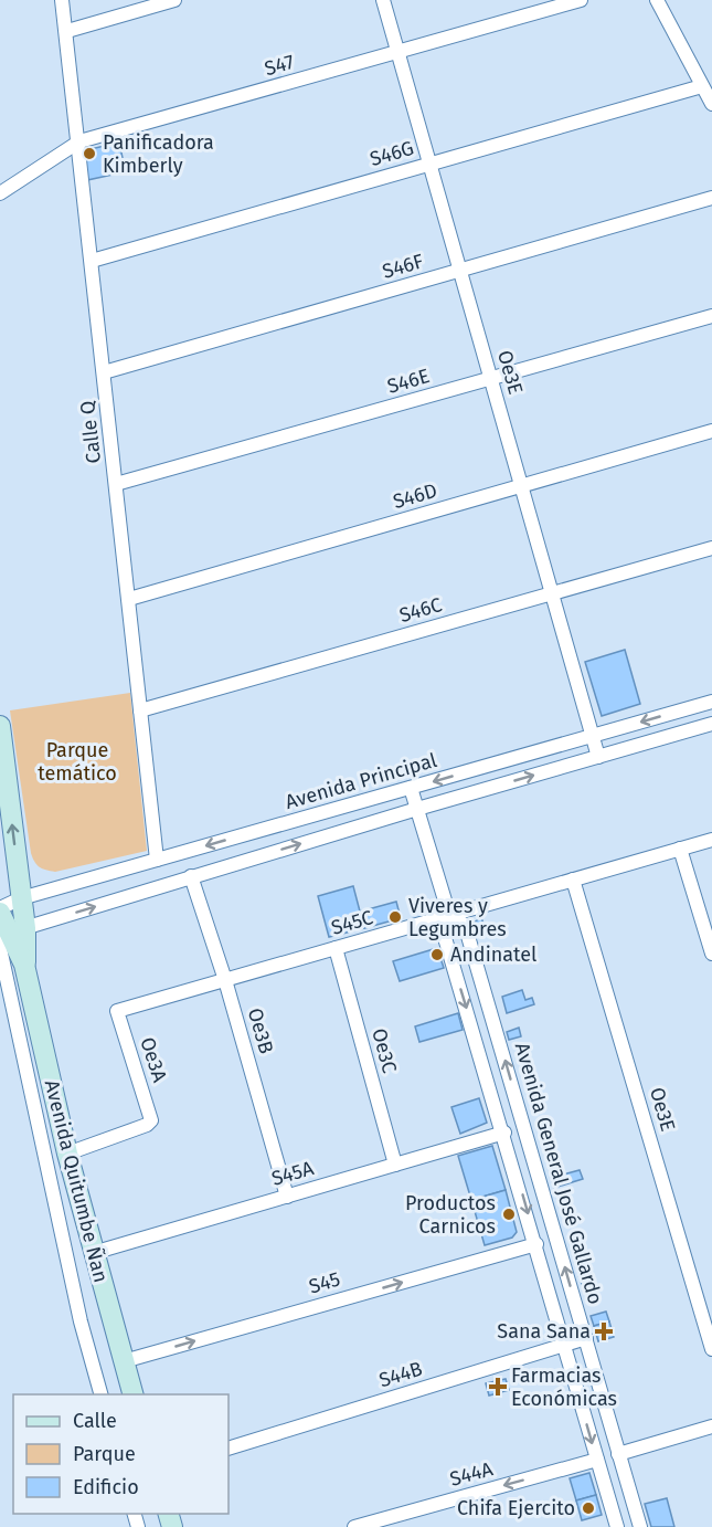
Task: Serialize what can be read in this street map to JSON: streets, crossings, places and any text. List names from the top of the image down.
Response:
{
  "streets": {
    "street": [
      "S47",
      "S46G",
      "S46F",
      "Oe3E",
      "S46E",
      "Calle Q",
      "S46D",
      "S46C",
      "Avenida Principal",
      "S45C",
      "Oe3B",
      "Oe3C",
      "Oe3A",
      "S45A",
      "Avenida General José Gallardo",
      "Avenida Quitumbe Ñan",
      "S45",
      "S44B",
      "S44A"
    ]
  },
  "crossings": [
    ["S47", "Oe3E"],
    ["S47", "Calle Q"],
    ["S46G", "Oe3E"],
    ["S46G", "Calle Q"],
    ["S46F", "Oe3E"],
    ["S46F", "Calle Q"],
    ["Oe3E", "S46E"],
    ["Oe3E", "S46D"],
    ["Oe3E", "S46C"],
    ["Oe3E", "Avenida Principal"],
    ["Oe3E", "S45C"],
    ["S46E", "Calle Q"],
    ["Calle Q", "S46D"],
    ["Calle Q", "S46C"],
    ["Calle Q", "Avenida Principal"],
    ["Avenida Principal", "Avenida General José Gallardo"],
    ["Avenida Principal", "Avenida Quitumbe Ñan"],
    ["S45C", "Oe3B"],
    ["S45C", "Oe3C"],
    ["S45C", "Oe3A"],
    ["S45C", "Avenida General José Gallardo"],
    ["Oe3B", "S45A"],
    ["Oe3C", "S45A"],
    ["Oe3A", "Avenida Quitumbe Ñan"],
    ["S45A", "Avenida General José Gallardo"],
    ["S45A", "Avenida Quitumbe Ñan"],
    ["Avenida General José Gallardo", "S45"],
    ["Avenida General José Gallardo", "S44B"],
    ["Avenida General José Gallardo", "S44A"],
    ["Avenida Quitumbe Ñan", "S45"]
  ],
  "one_way": ["S45", "S44A"],
  "parks": ["Parque temático"],
  "places": {
    "other": [
      "Panificadora Kimberly",
      "Viveres y Legumbres",
      "Andinatel",
      "Productos Carnicos",
      "Chifa Ejercito"
    ],
    "health": ["Sana Sana", "Farmacias Económicas"]
  },
  "legend": ["Calle", "Parque", "Edificio"]
}
